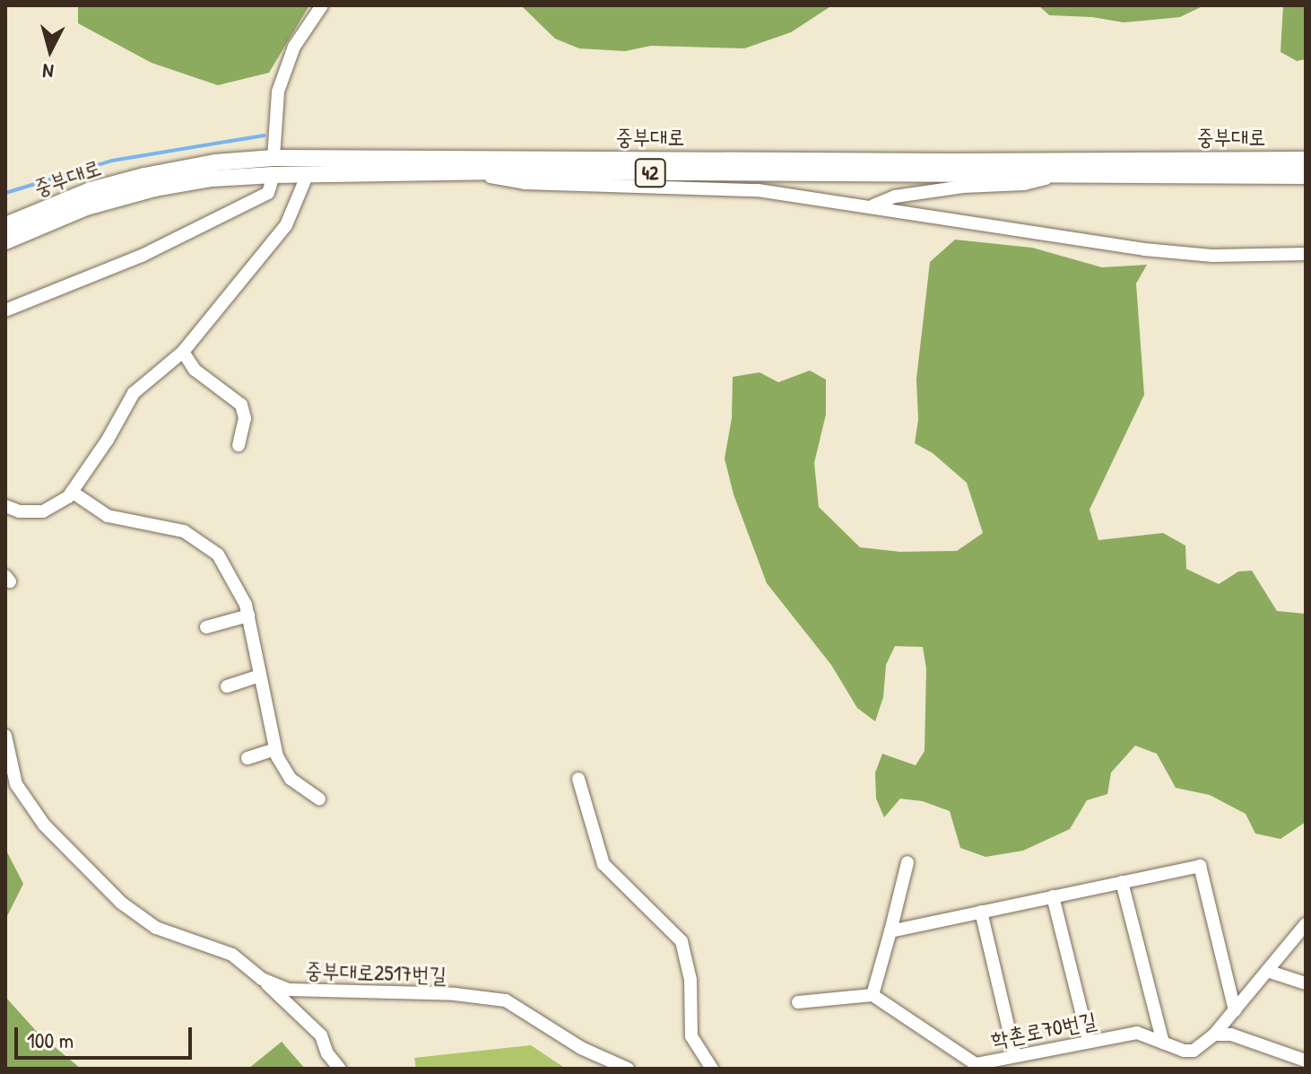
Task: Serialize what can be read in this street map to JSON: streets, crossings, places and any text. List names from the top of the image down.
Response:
{
  "streets": {
    "main road": ["중부대로", "42"],
    "street": ["중부대로2517번길", "학촌로70번길"]
  },
  "scale_bar": "100 m",
  "north": "bottom"
}
